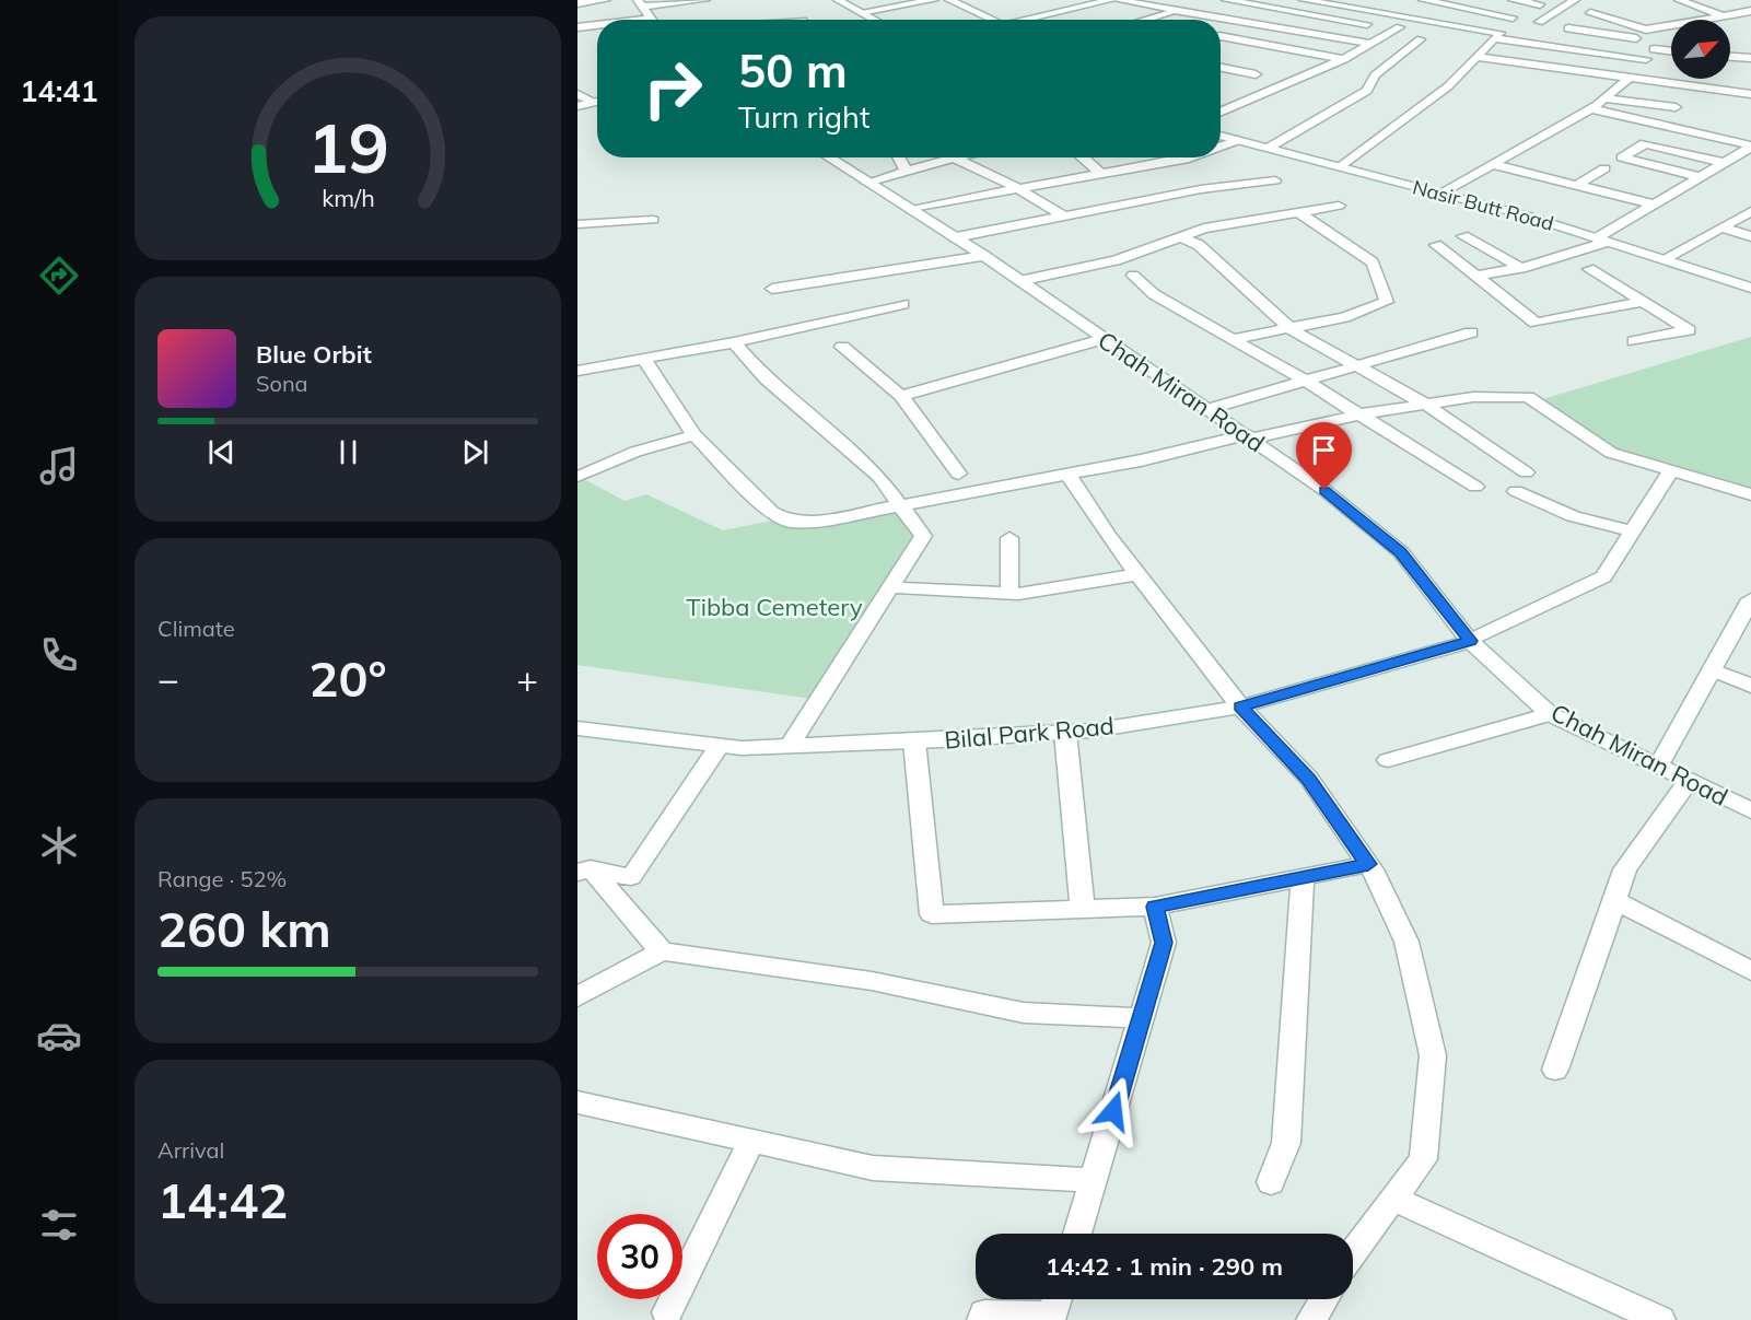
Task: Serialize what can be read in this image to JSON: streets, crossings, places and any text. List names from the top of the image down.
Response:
{
  "streets": {
    "street": ["Nasir Butt Road", "Chah Miran Road", "Bilal Park Road"]
  },
  "crossings": [
    ["Chah Miran Road", "Bilal Park Road"]
  ],
  "parks": ["Tibba Cemetery"],
  "north": "top right",
  "page": {
    "tabs": "14:41",
    "turn": ["50 m", "Turn right"],
    "song": ["Blue Orbit", "Sona"],
    "tile": [
      "Climate",
      ["Range · 52%", "260 km"],
      ["Arrival", "14:42"]
    ],
    "heat": ["−", "20°", "+"],
    "limit": "30",
    "trip": "14:42 · 1 min · 290 m",
    "gauge": ["19", "km/h"]
  }
}
